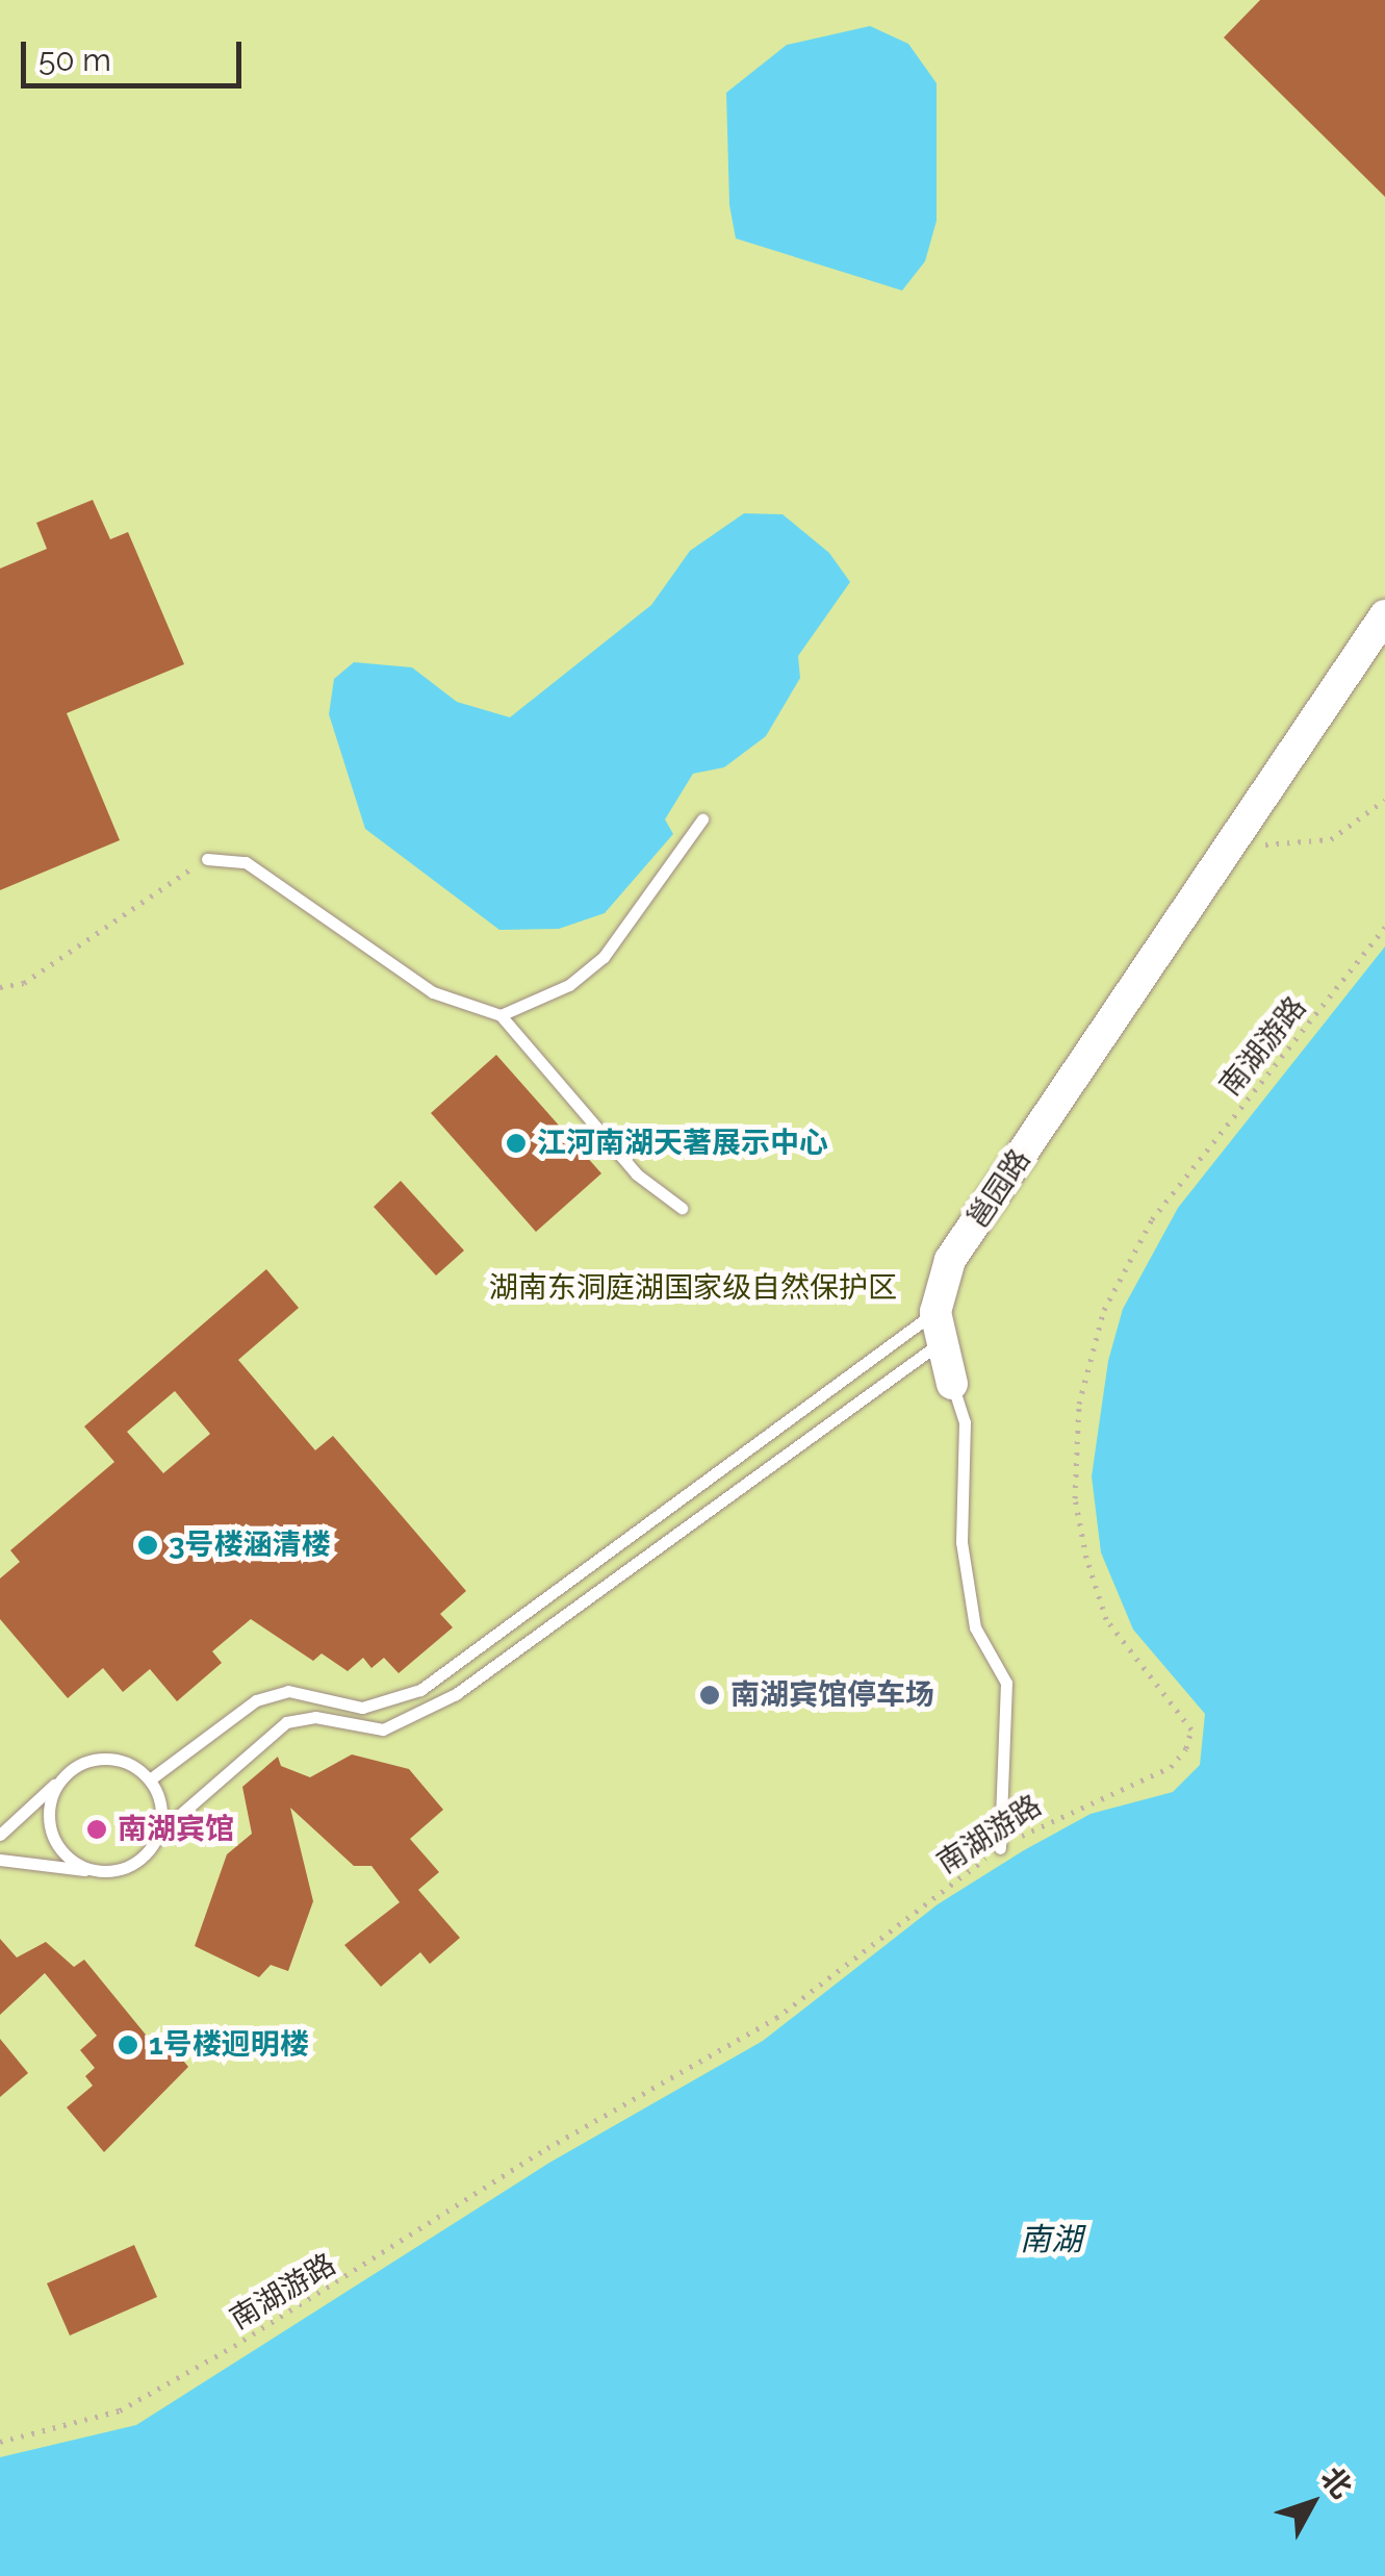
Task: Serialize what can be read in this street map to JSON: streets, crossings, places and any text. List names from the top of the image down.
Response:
{
  "streets": {
    "street": ["邕园路"],
    "path": ["南湖游路"]
  },
  "crossings": [
    ["南湖游路", "邕园路"]
  ],
  "water": ["南湖"],
  "parks": ["湖南东洞庭湖国家级自然保护区"],
  "places": [
    "江河南湖天著展示中心",
    "3号楼涵清楼",
    "南湖宾馆停车场",
    "南湖宾馆",
    "1号楼迥明楼"
  ],
  "scale_bar": "50 m",
  "north": "top right"
}
